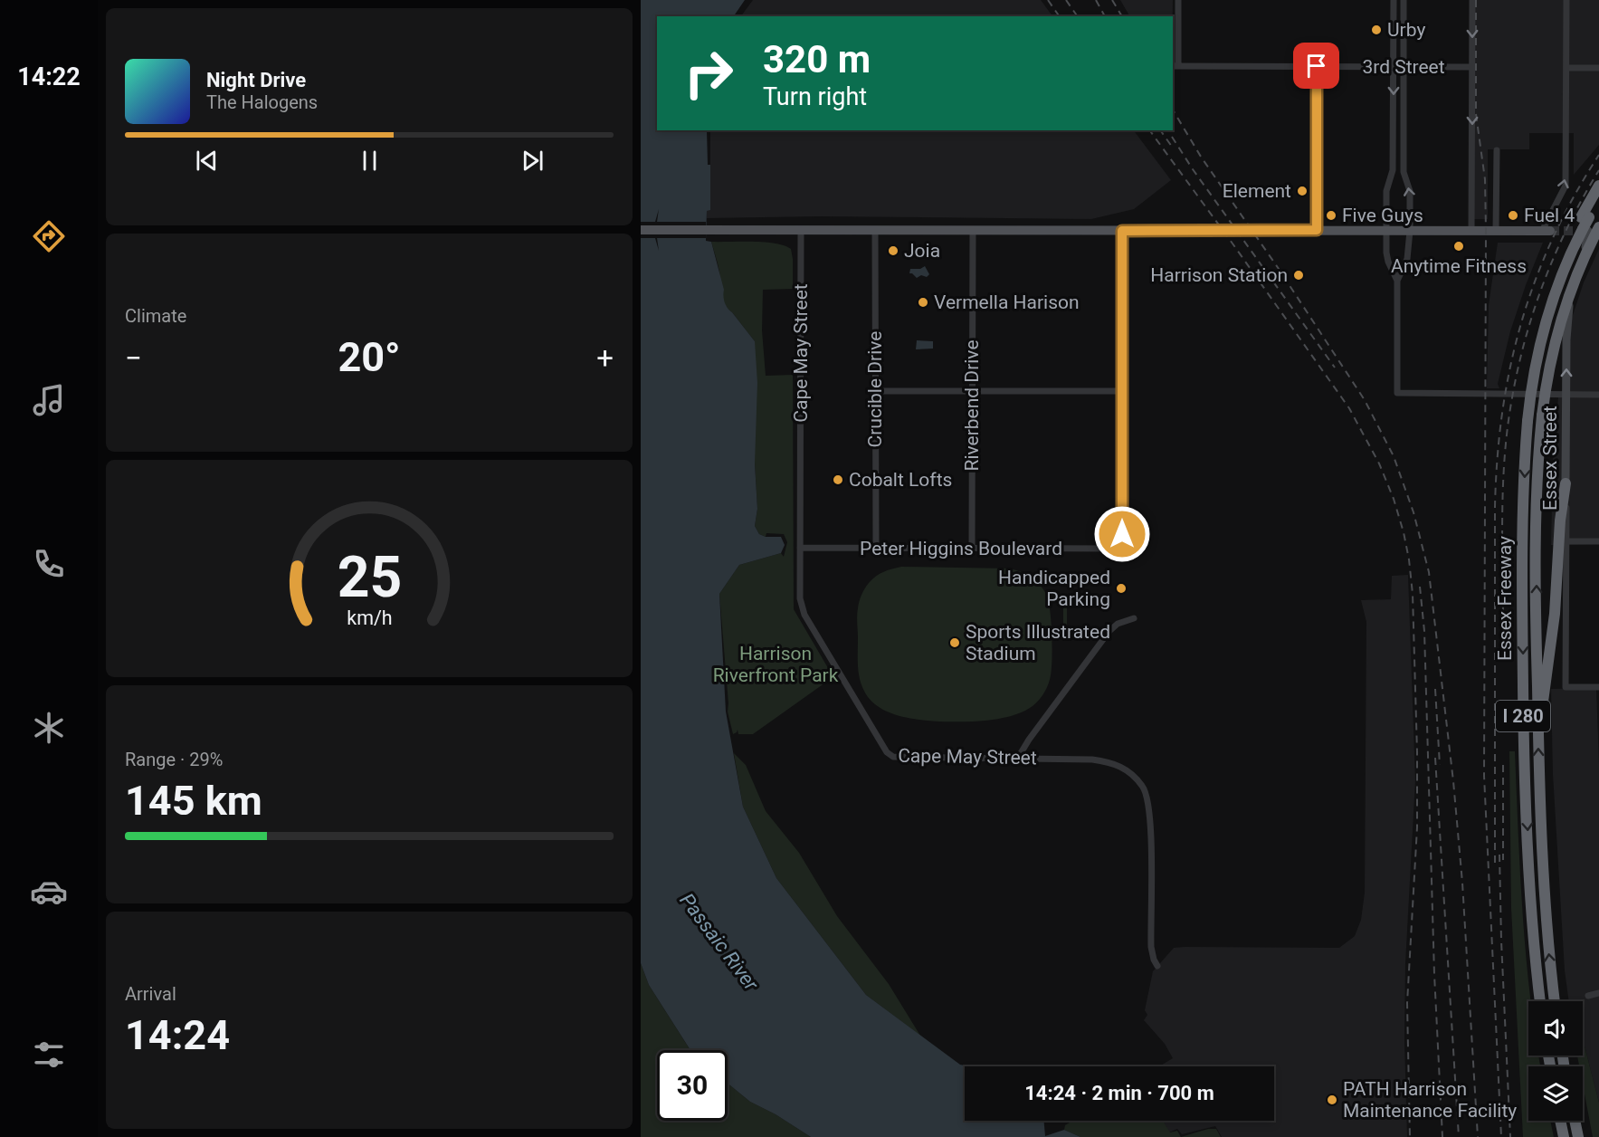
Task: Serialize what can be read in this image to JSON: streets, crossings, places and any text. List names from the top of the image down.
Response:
{
  "streets": {
    "highway": ["Essex Freeway", "I 280"],
    "street": [
      "3rd Street",
      "Cape May Street",
      "Crucible Drive",
      "Riverbend Drive",
      "Essex Street",
      "Peter Higgins Boulevard"
    ]
  },
  "crossings": [
    ["Cape May Street", "Peter Higgins Boulevard"],
    ["Crucible Drive", "Peter Higgins Boulevard"],
    ["Riverbend Drive", "Peter Higgins Boulevard"],
    ["Essex Street", "Essex Freeway"]
  ],
  "water": ["Passaic River"],
  "parks": ["Harrison Riverfront Park"],
  "places": [
    "Urby",
    "Element",
    "Five Guys",
    "Fuel 4",
    "Anytime Fitness",
    "Joia",
    "Harrison Station",
    "Vermella Harison",
    "Cobalt Lofts",
    "Handicapped Parking",
    "Sports Illustrated Stadium",
    "PATH Harrison Maintenance Facility"
  ],
  "page": {
    "tabs": "14:22",
    "turn": ["320 m", "Turn right"],
    "song": ["Night Drive", "The Halogens"],
    "tile": [
      "Climate",
      ["Range · 29%", "145 km"],
      ["Arrival", "14:24"]
    ],
    "heat": ["−", "20°", "+"],
    "limit": "30",
    "trip": "14:24 · 2 min · 700 m",
    "gauge": ["25", "km/h"]
  }
}
